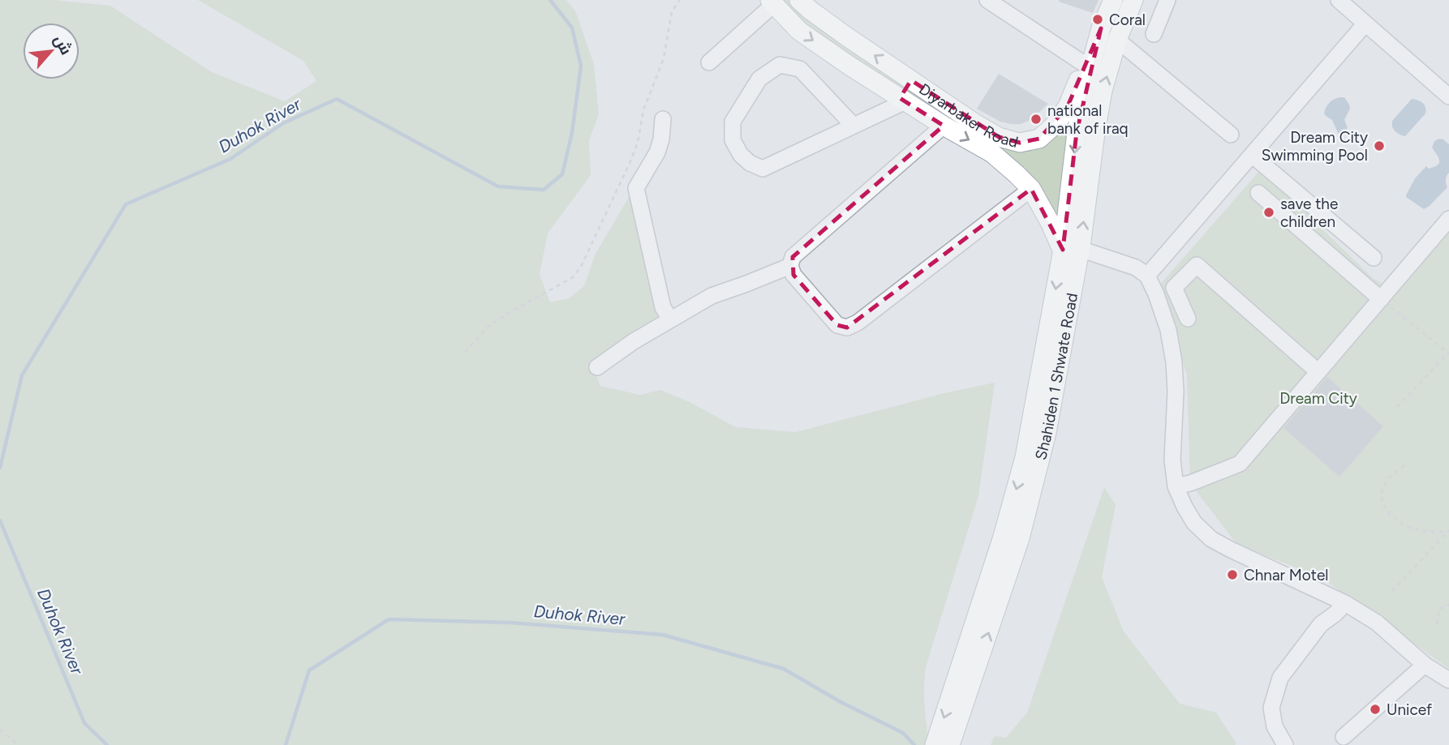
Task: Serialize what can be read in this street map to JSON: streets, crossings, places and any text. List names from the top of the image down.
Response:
{
  "streets": {
    "main road": ["Diyarbaker Road", "Shahiden 1 Shwate Road"]
  },
  "crossings": [
    ["Diyarbaker Road", "Shahiden 1 Shwate Road"]
  ],
  "water": ["Duhok River"],
  "parks": ["Dream City"],
  "places": [
    "Coral",
    "national bank of iraq",
    "Dream City Swimming Pool",
    "save the children",
    "Chnar Motel",
    "Unicef"
  ],
  "north": "top right"
}
